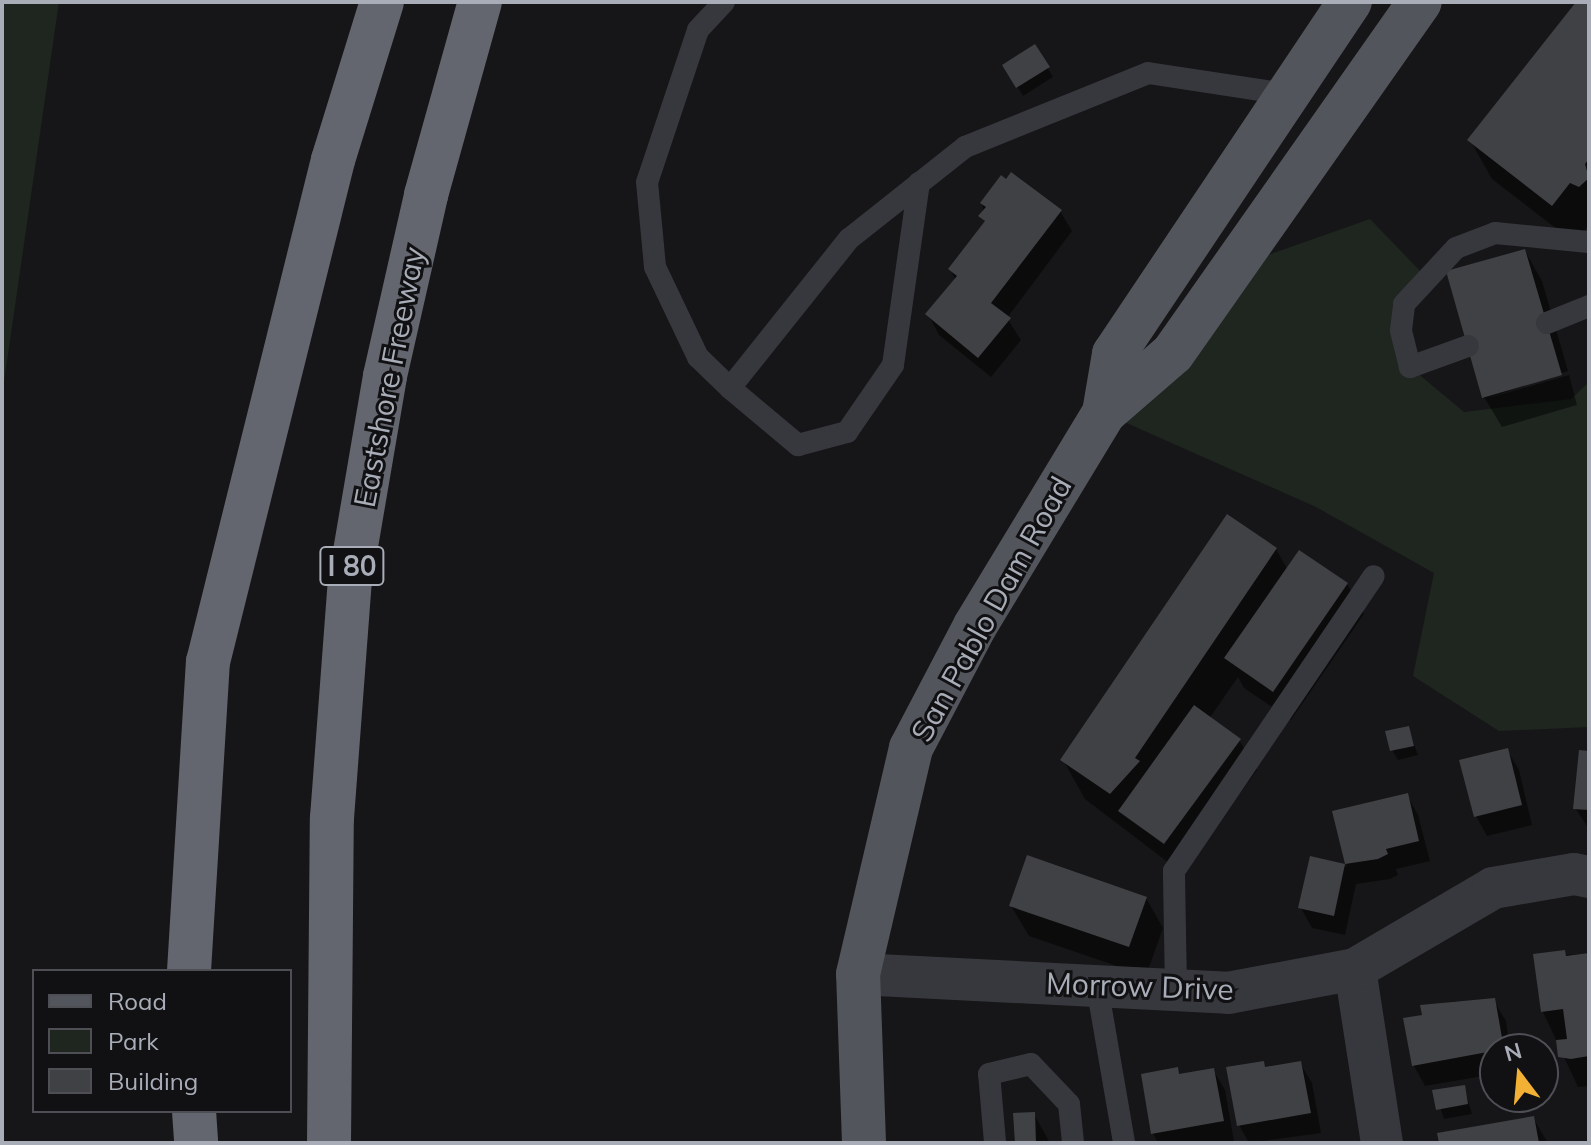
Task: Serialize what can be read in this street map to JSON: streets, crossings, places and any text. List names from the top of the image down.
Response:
{
  "streets": {
    "highway": ["Eastshore Freeway", "I 80"],
    "main road": ["San Pablo Dam Road"],
    "street": ["Morrow Drive"]
  },
  "crossings": [
    ["San Pablo Dam Road", "Morrow Drive"]
  ],
  "legend": ["Road", "Park", "Building"],
  "north": "top"
}
